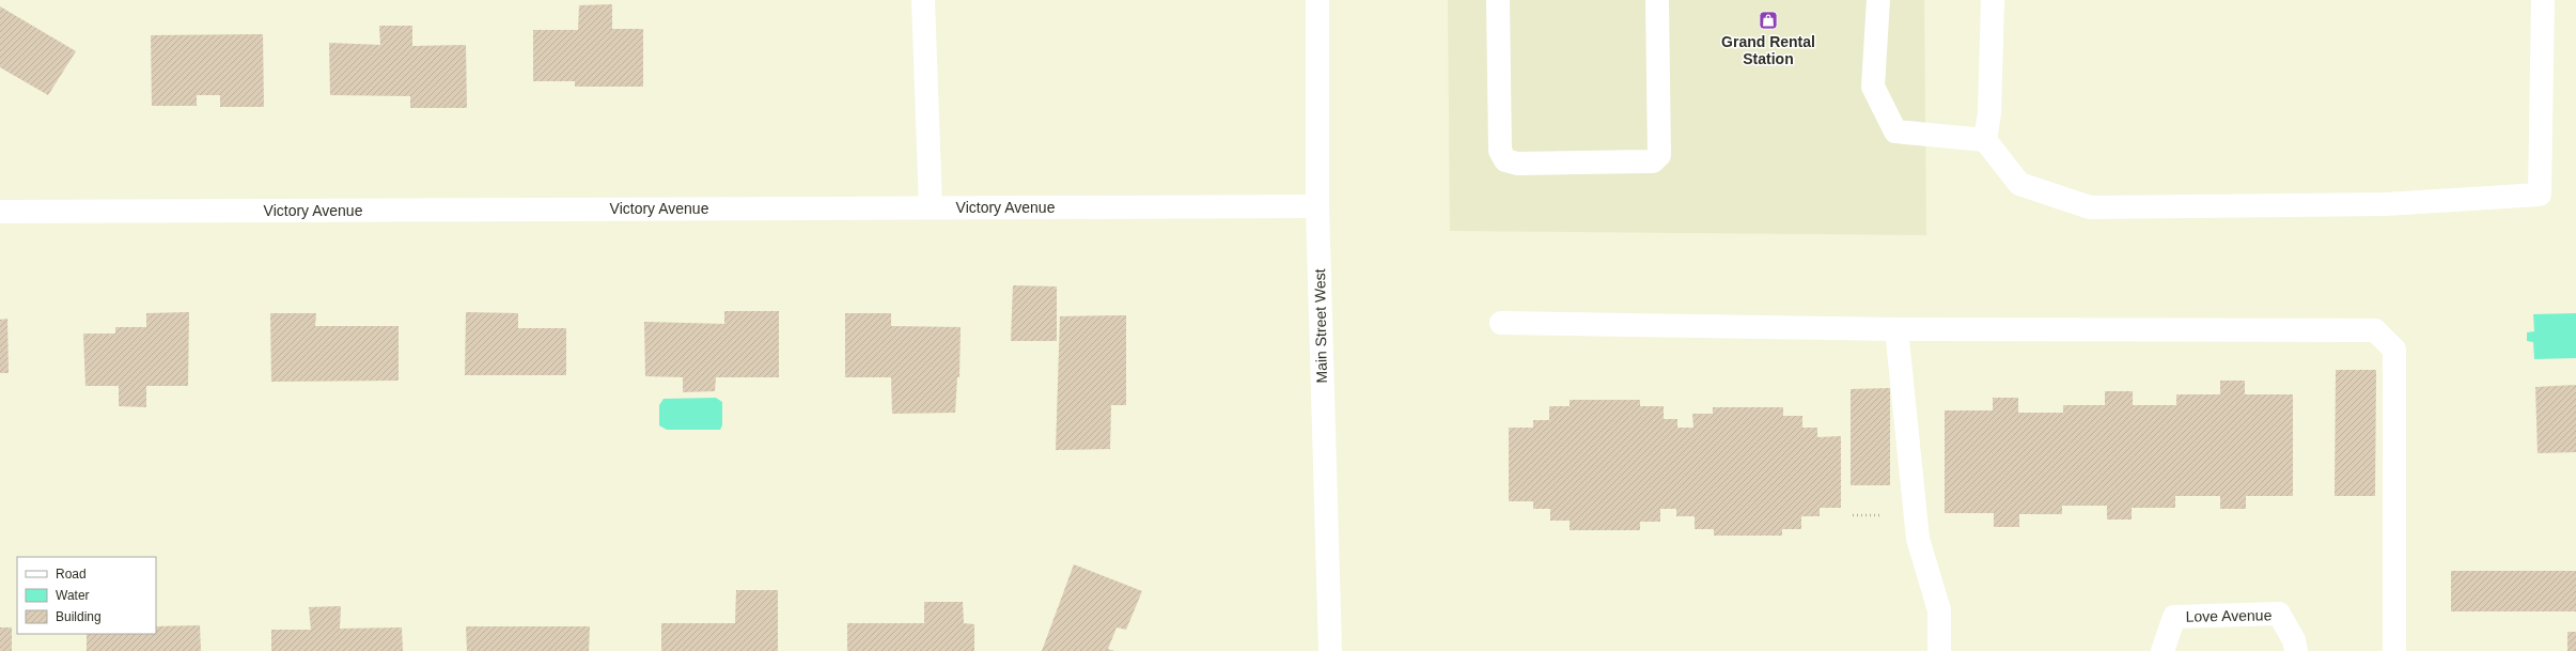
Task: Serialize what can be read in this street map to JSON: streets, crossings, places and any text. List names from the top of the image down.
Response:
{
  "streets": {
    "street": ["Victory Avenue", "Main Street West", "Love Avenue"]
  },
  "crossings": [
    ["Victory Avenue", "Main Street West"]
  ],
  "places": {
    "shop": ["Grand Rental Station"]
  },
  "legend": ["Road", "Water", "Building"]
}
